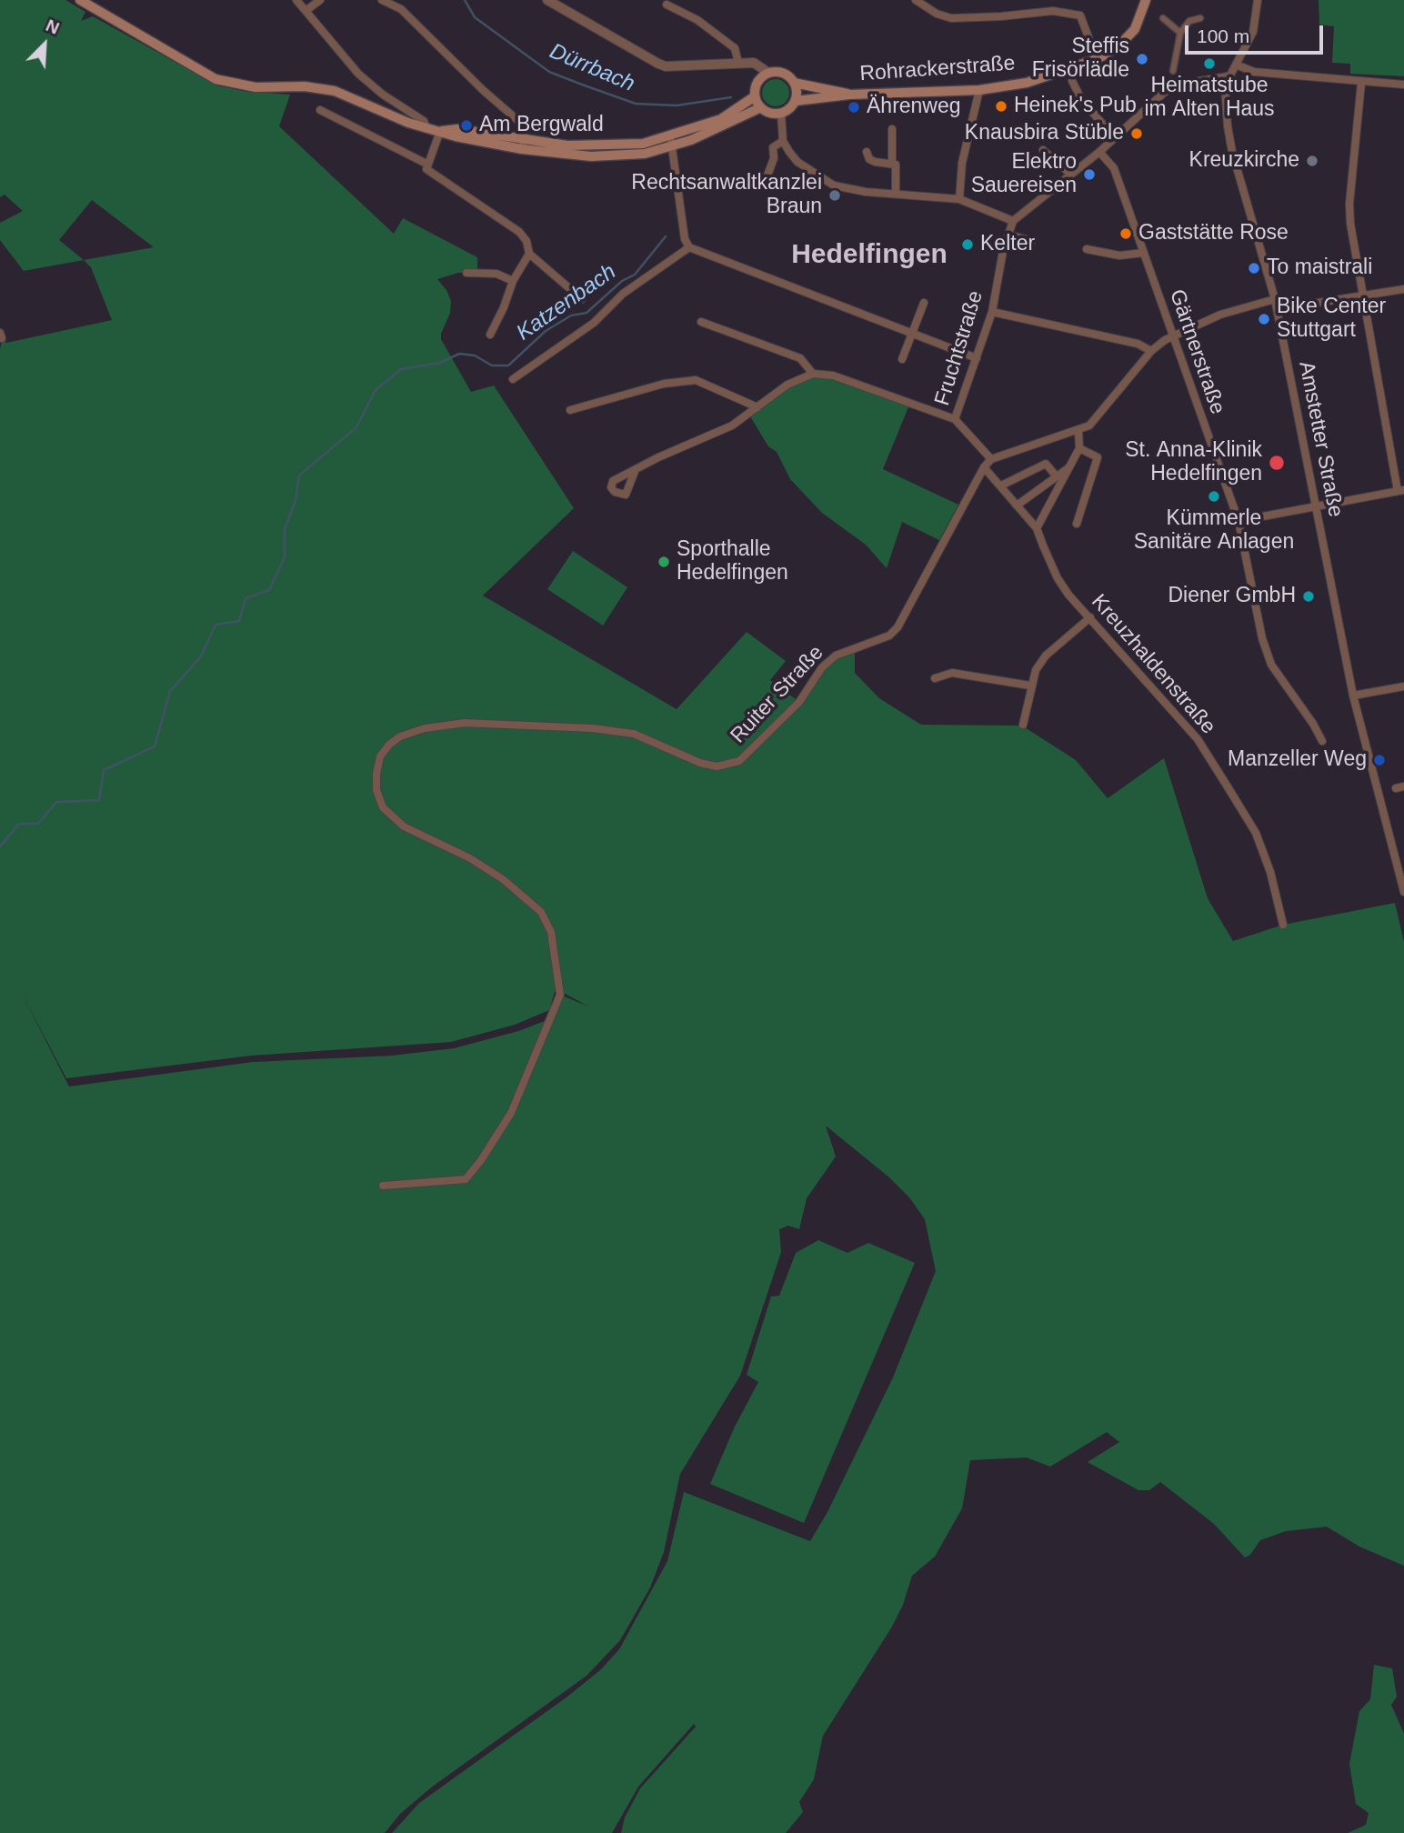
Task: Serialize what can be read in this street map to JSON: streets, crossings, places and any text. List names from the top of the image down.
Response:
{
  "streets": {
    "main road": ["Rohrackerstraße"],
    "street": [
      "Fruchtstraße",
      "Gärtnerstraße",
      "Amstetter Straße",
      "Kreuzhaldenstraße",
      "Ruiter Straße"
    ]
  },
  "crossings": [
    ["Fruchtstraße", "Ruiter Straße"],
    ["Kreuzhaldenstraße", "Ruiter Straße"]
  ],
  "districts": ["Hedelfingen"],
  "water": ["Dürrbach", "Katzenbach"],
  "places": [
    "Steffis Frisörlädle",
    "Heimatstube im Alten Haus",
    "Heinek's Pub",
    "Ährenweg",
    "Am Bergwald",
    "Knausbira Stüble",
    "Kreuzkirche",
    "Elektro Sauereisen",
    "Rechtsanwaltkanzlei Braun",
    "Gaststätte Rose",
    "Kelter",
    "To maistrali",
    "Bike Center Stuttgart",
    "St. Anna-Klinik Hedelfingen",
    "Kümmerle Sanitäre Anlagen",
    "Sporthalle Hedelfingen",
    "Diener GmbH",
    "Manzeller Weg"
  ],
  "scale_bar": "100 m",
  "north": "top right"
}
